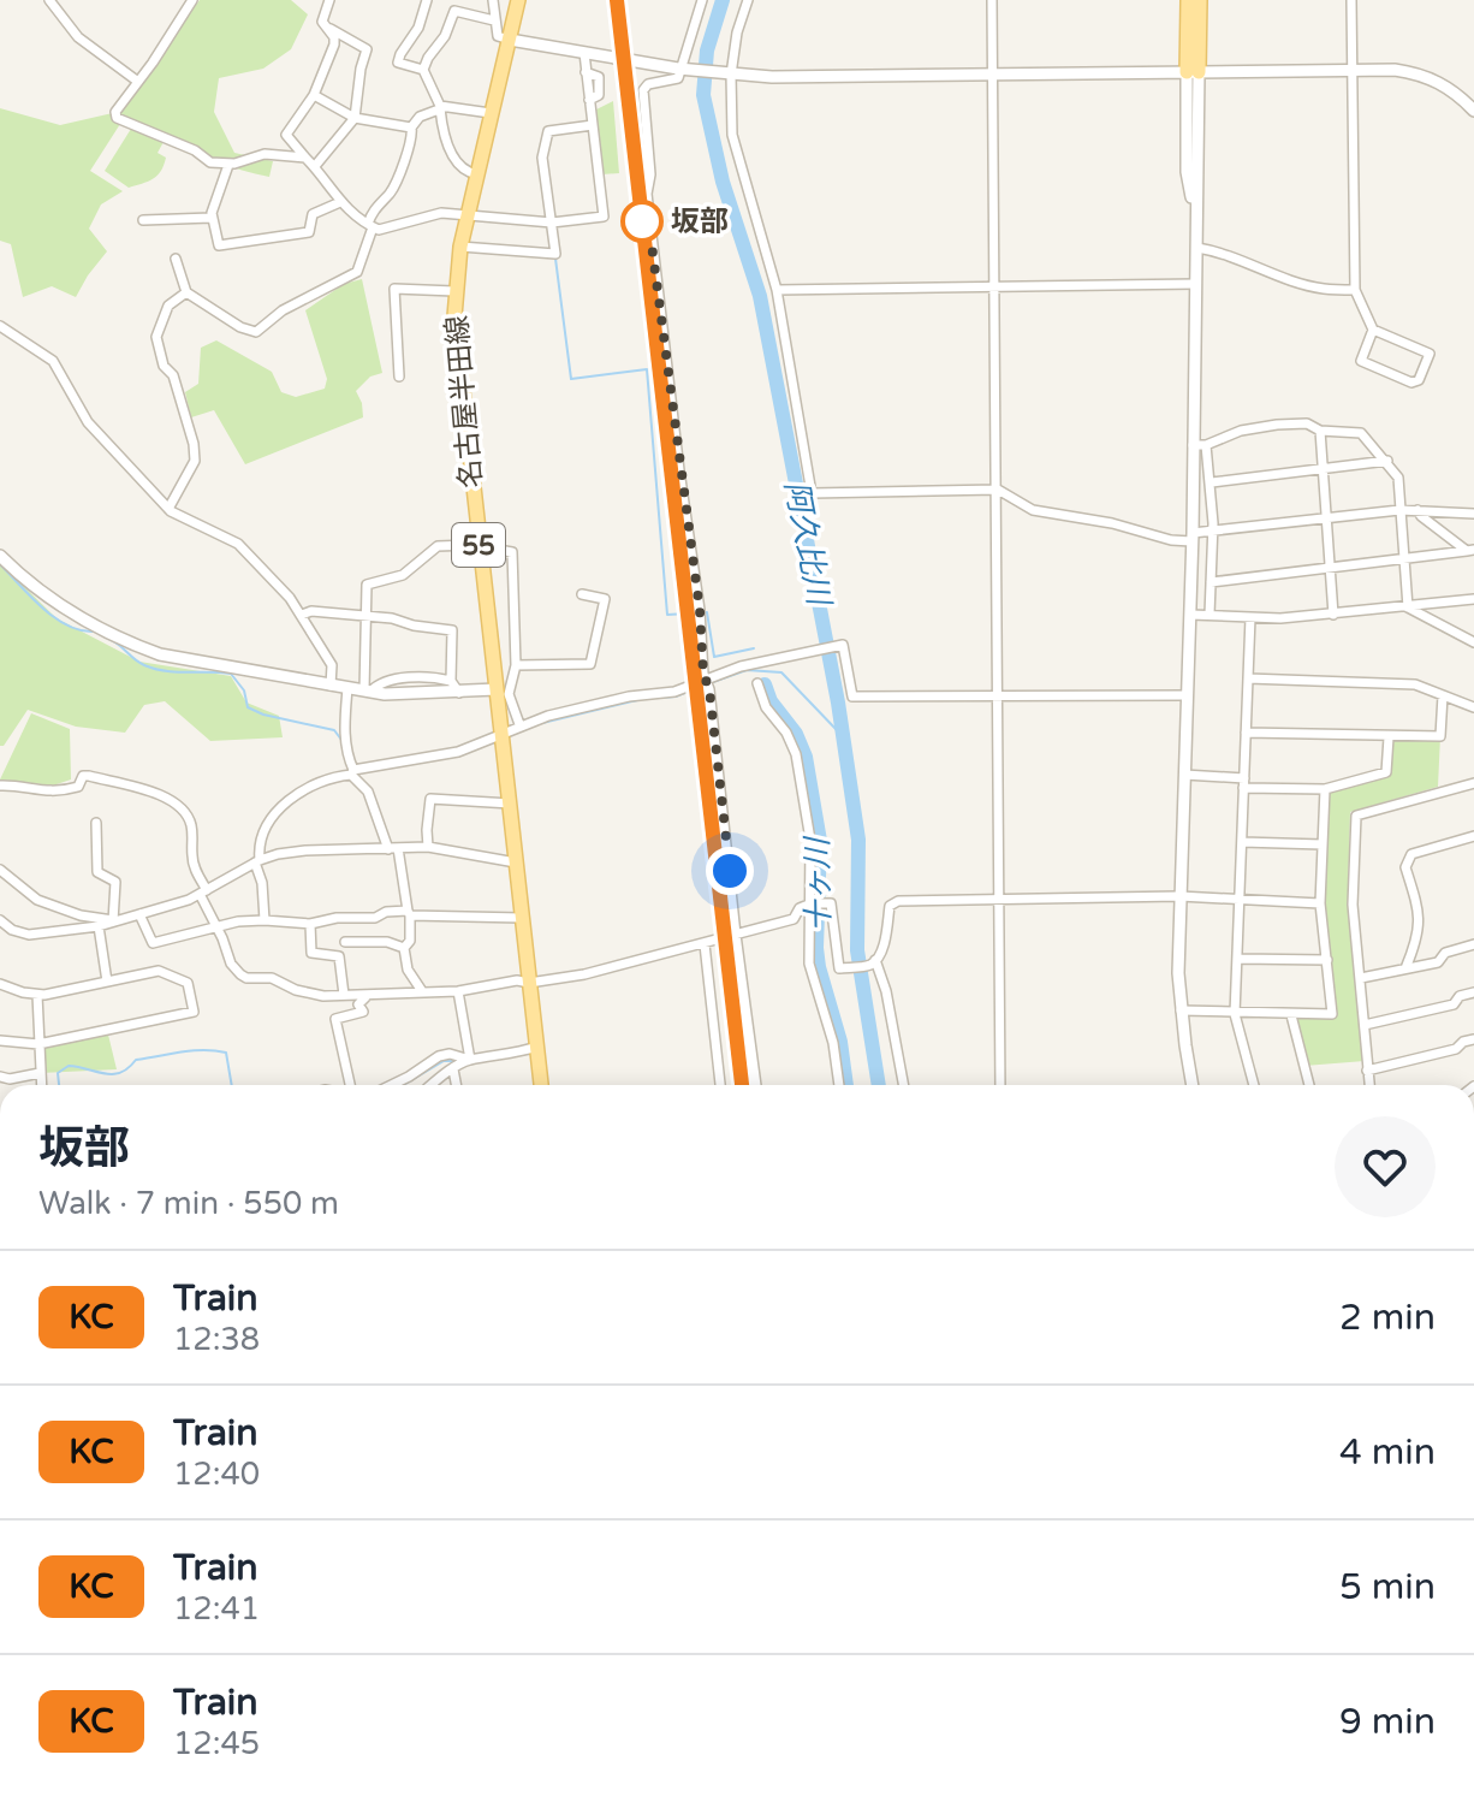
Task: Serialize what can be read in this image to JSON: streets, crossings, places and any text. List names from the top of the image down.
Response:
{
  "streets": {
    "main road": ["名古屋半田線", "55"]
  },
  "water": ["阿久比川", "十ヶ川"],
  "places": ["坂部"],
  "page": {
    "heading": ["坂部", "Walk · 7 min · 550 m"],
    "list": [
      {
        "mark": "KC",
        "name": "Train",
        "note": "12:38",
        "value": "2 min"
      },
      {
        "mark": "KC",
        "name": "Train",
        "note": "12:40",
        "value": "4 min"
      },
      {
        "mark": "KC",
        "name": "Train",
        "note": "12:41",
        "value": "5 min"
      },
      {
        "mark": "KC",
        "name": "Train",
        "note": "12:45",
        "value": "9 min"
      }
    ]
  }
}
